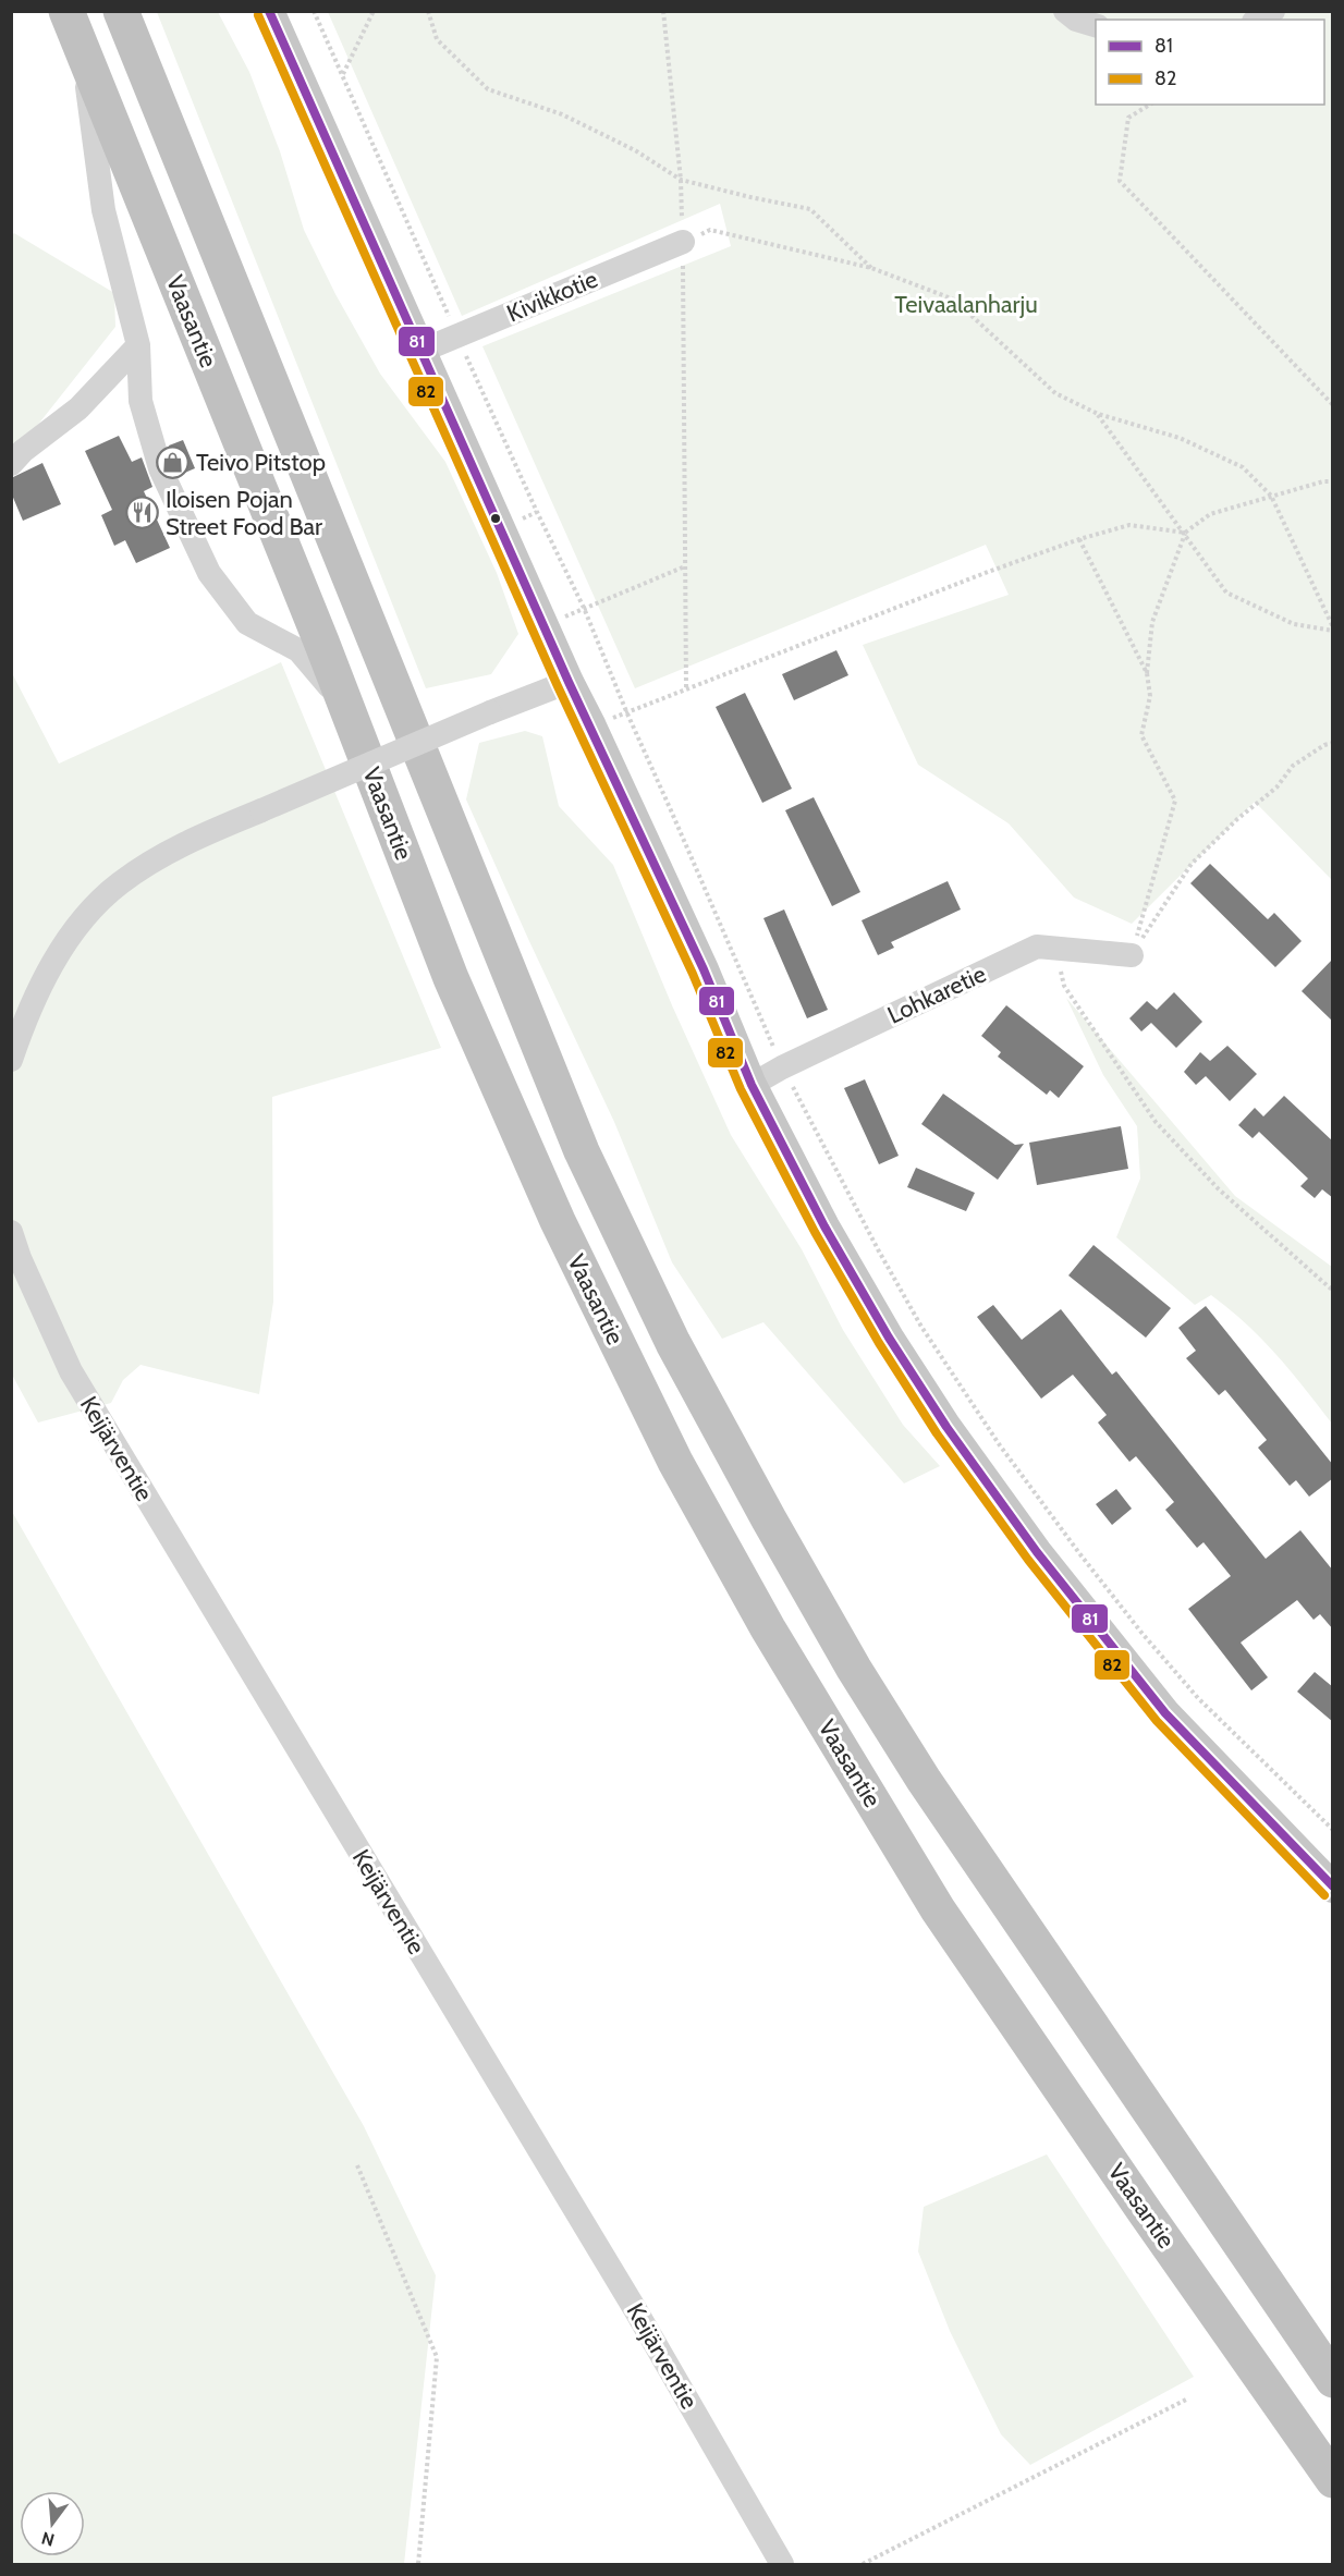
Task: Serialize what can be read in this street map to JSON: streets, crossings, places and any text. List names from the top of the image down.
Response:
{
  "streets": {
    "highway": ["Vaasantie"],
    "street": ["Kivikkotie", "Lohkaretie", "Keijärventie"]
  },
  "parks": ["Teivaalanharju"],
  "places": {
    "shop": ["Teivo Pitstop"],
    "restaurant": ["Iloisen Pojan Street Food Bar"]
  },
  "lines": ["transit line 81", "transit line 82"],
  "legend": ["81", "82"],
  "north": "bottom"
}
